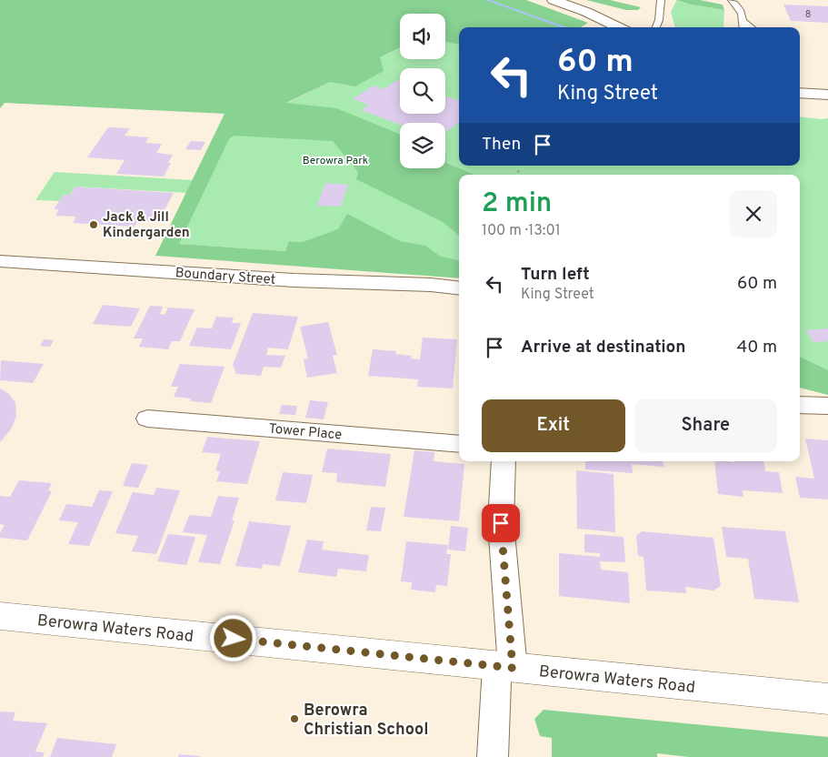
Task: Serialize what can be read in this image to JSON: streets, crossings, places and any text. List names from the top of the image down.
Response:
{
  "streets": {
    "main road": ["Berowra Waters Road"],
    "street": ["Boundary Street", "Tower Place"]
  },
  "parks": ["Berowra Park"],
  "places": ["Jack & Jill Kindergarden", "Berowra Christian School"],
  "house_numbers": ["8"],
  "page": {
    "turn": ["60 m", "King Street"],
    "then": "Then",
    "heading": ["2 min", "100 m · 13:01"],
    "list": [
      {
        "name": "Turn left",
        "note": "King Street",
        "value": "60 m"
      },
      {
        "name": "Arrive at destination",
        "value": "40 m"
      }
    ],
    "buttons": ["Exit", "Share"]
  }
}
